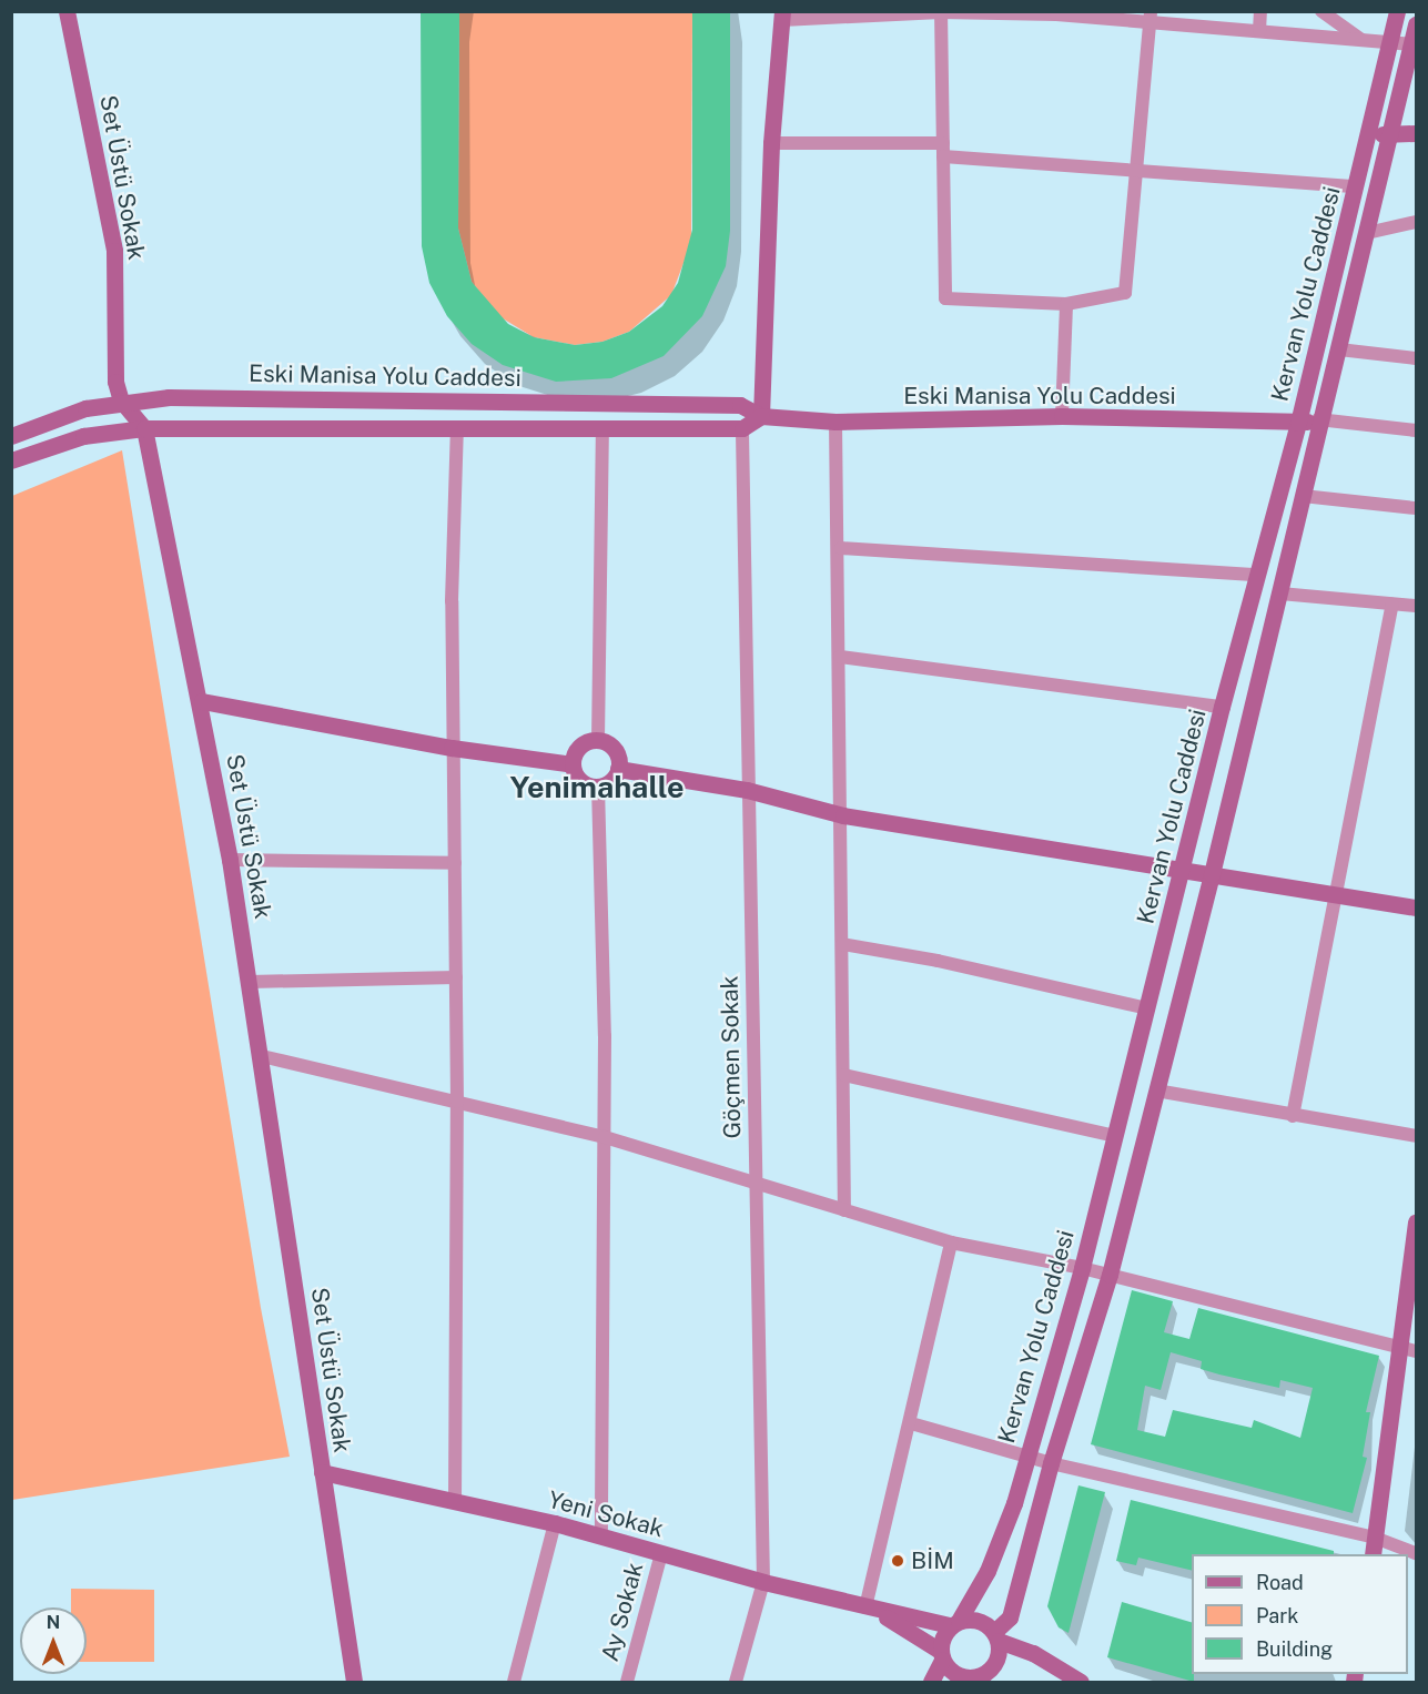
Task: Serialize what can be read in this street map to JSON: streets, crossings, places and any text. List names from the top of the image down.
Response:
{
  "streets": {
    "main road": [
      "Set Üstü Sokak",
      "Kervan Yolu Caddesi",
      "Eski Manisa Yolu Caddesi",
      "Yeni Sokak"
    ],
    "street": ["Göçmen Sokak", "Ay Sokak"]
  },
  "crossings": [
    ["Set Üstü Sokak", "Eski Manisa Yolu Caddesi"],
    ["Set Üstü Sokak", "Yeni Sokak"],
    ["Kervan Yolu Caddesi", "Eski Manisa Yolu Caddesi"],
    ["Kervan Yolu Caddesi", "Yeni Sokak"],
    ["Göçmen Sokak", "Yeni Sokak"],
    ["Yeni Sokak", "Ay Sokak"]
  ],
  "districts": ["Yenimahalle"],
  "places": ["BİM"],
  "legend": ["Road", "Park", "Building"],
  "north": "top"
}
